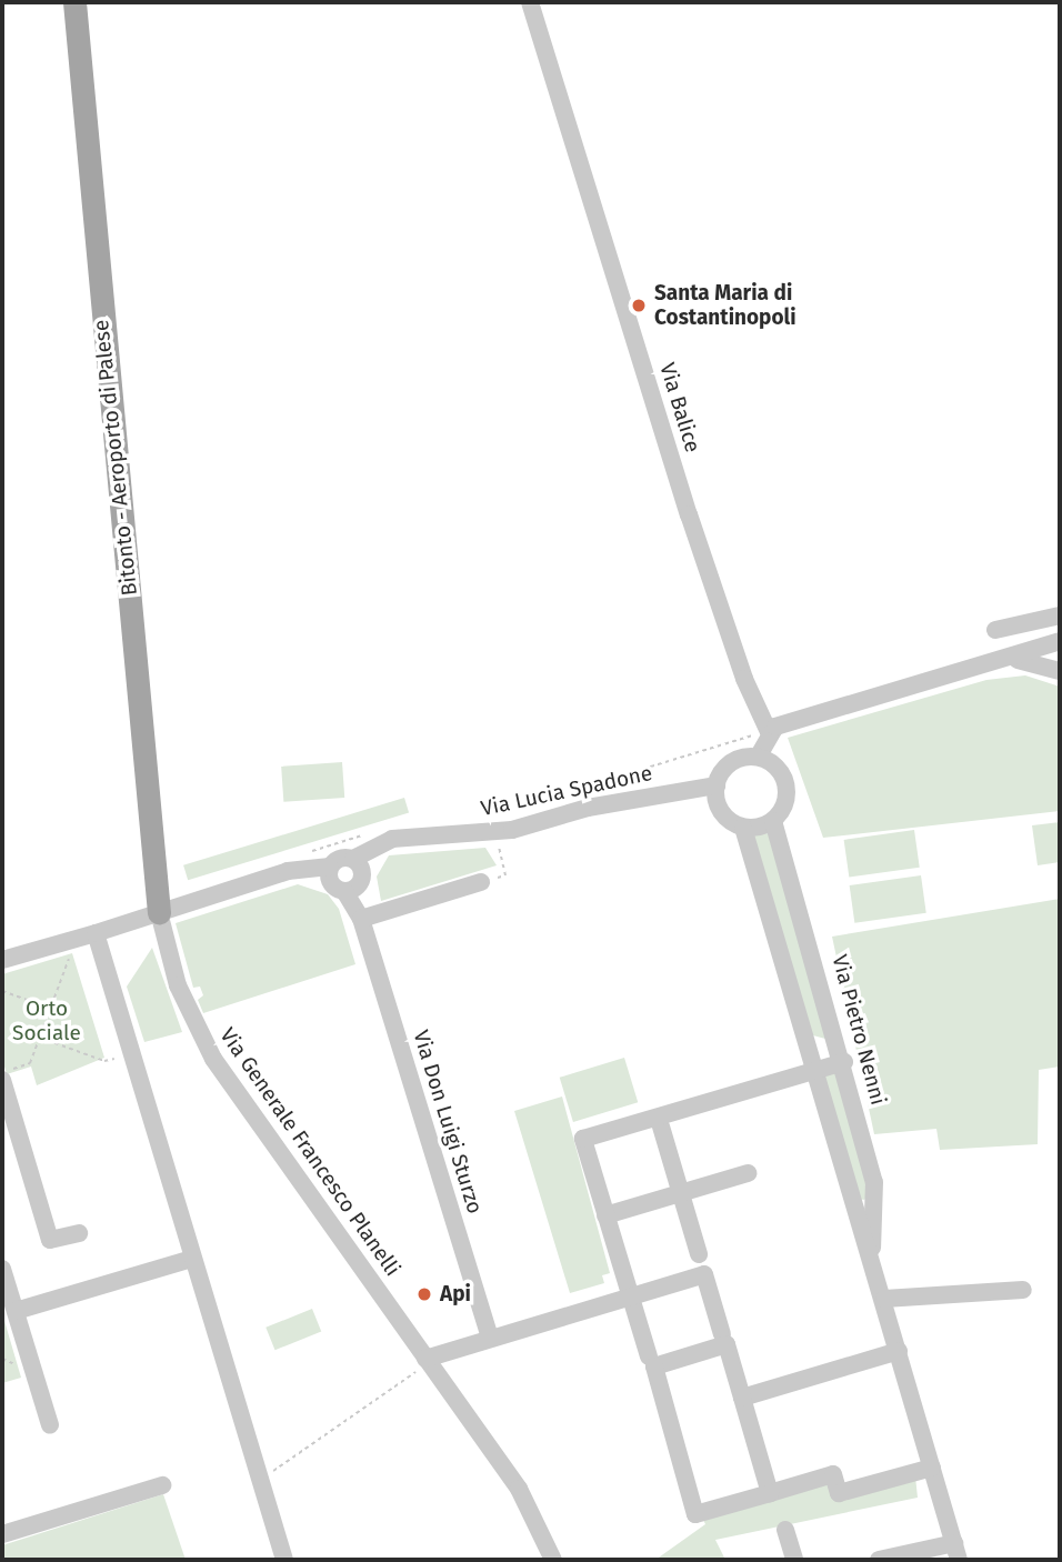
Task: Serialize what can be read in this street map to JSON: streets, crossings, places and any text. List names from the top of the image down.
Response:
{
  "streets": {
    "main road": ["Bitonto - Aeroporto di Palese"],
    "street": [
      "Via Balice",
      "Via Lucia Spadone",
      "Via Pietro Nenni",
      "Via Don Luigi Sturzo",
      "Via Generale Francesco Planelli"
    ]
  },
  "crossings": [
    ["Bitonto - Aeroporto di Palese", "Via Generale Francesco Planelli"],
    ["Via Lucia Spadone", "Via Pietro Nenni"],
    ["Via Lucia Spadone", "Via Don Luigi Sturzo"]
  ],
  "parks": ["Orto Sociale"],
  "places": ["Santa Maria di Costantinopoli", "Api"]
}
